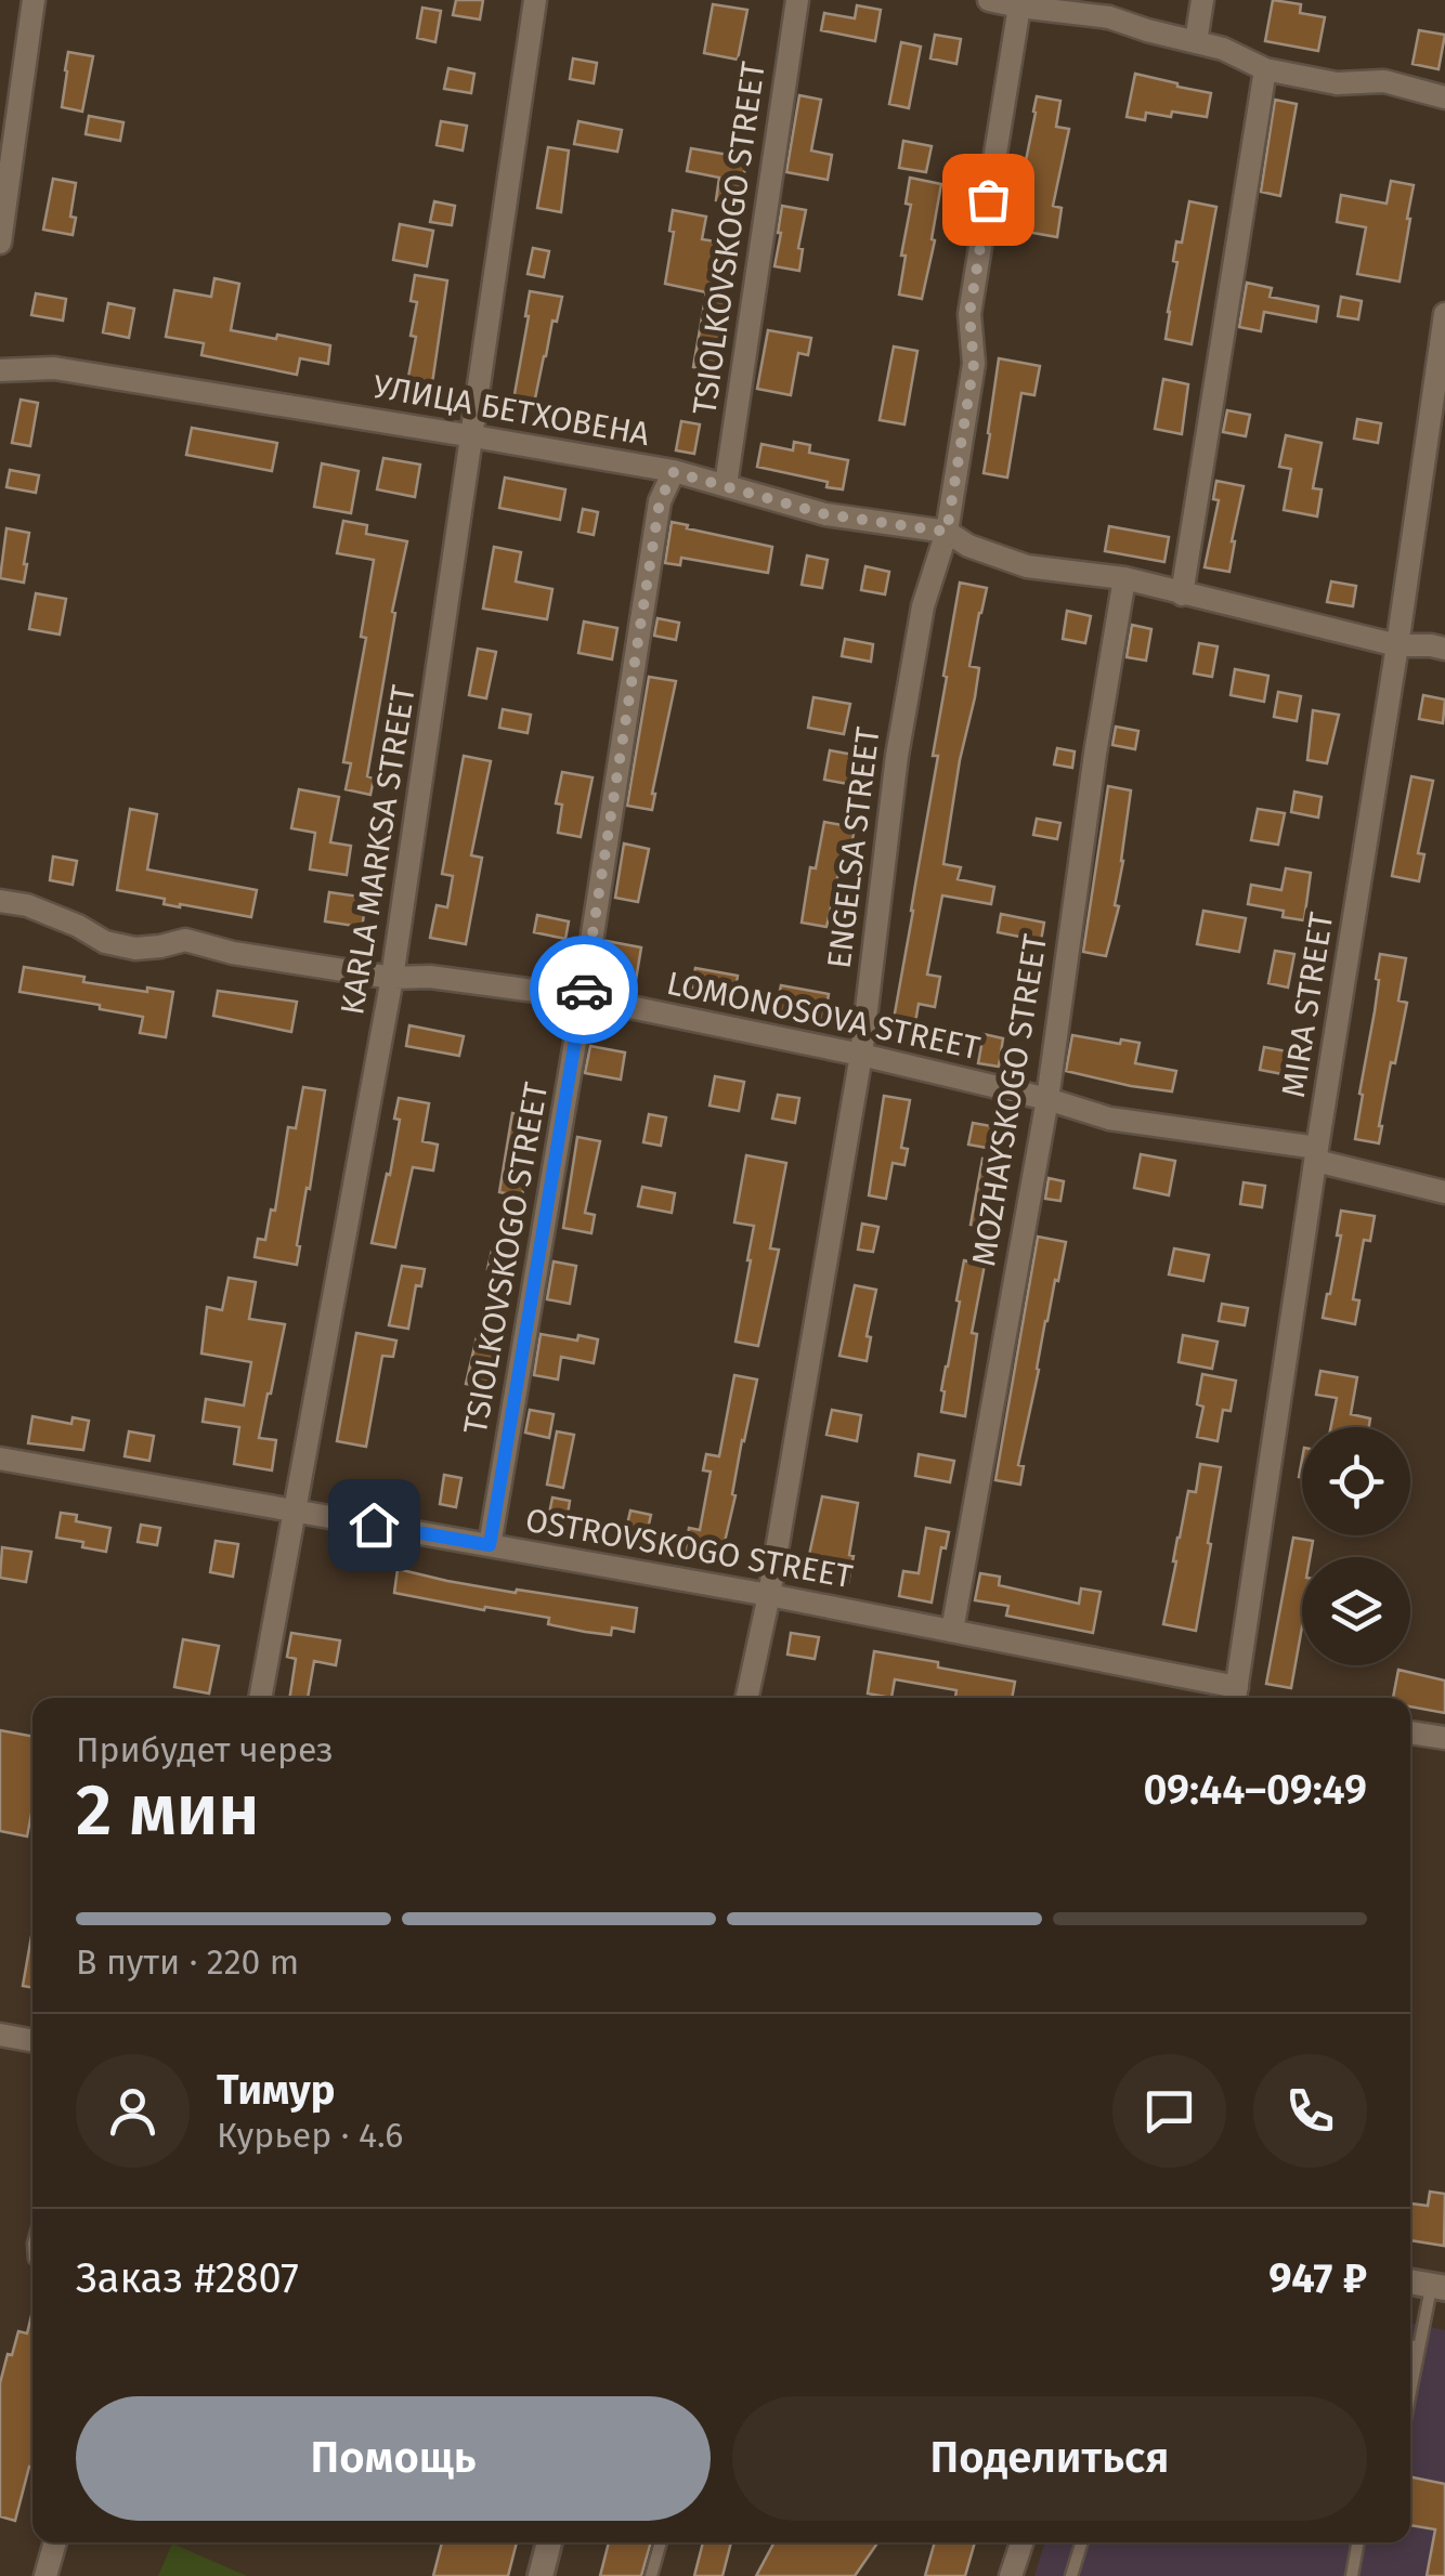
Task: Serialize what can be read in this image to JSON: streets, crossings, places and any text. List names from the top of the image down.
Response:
{
  "streets": {
    "street": [
      "TSIOLKOVSKOGO STREET",
      "УЛИЦА БЕТХОВЕНА",
      "ENGELSA STREET",
      "KARLA MARKSA STREET",
      "MIRA STREET",
      "LOMONOSOVA STREET",
      "MOZHAYSKOGO STREET",
      "OSTROVSKOGO STREET"
    ]
  },
  "crossings": [
    ["TSIOLKOVSKOGO STREET", "УЛИЦА БЕТХОВЕНА"],
    ["TSIOLKOVSKOGO STREET", "LOMONOSOVA STREET"],
    ["TSIOLKOVSKOGO STREET", "OSTROVSKOGO STREET"],
    ["УЛИЦА БЕТХОВЕНА", "ENGELSA STREET"],
    ["УЛИЦА БЕТХОВЕНА", "KARLA MARKSA STREET"],
    ["УЛИЦА БЕТХОВЕНА", "MIRA STREET"],
    ["УЛИЦА БЕТХОВЕНА", "MOZHAYSKOGO STREET"],
    ["ENGELSA STREET", "LOMONOSOVA STREET"],
    ["ENGELSA STREET", "OSTROVSKOGO STREET"],
    ["KARLA MARKSA STREET", "LOMONOSOVA STREET"],
    ["KARLA MARKSA STREET", "OSTROVSKOGO STREET"],
    ["MIRA STREET", "LOMONOSOVA STREET"],
    ["LOMONOSOVA STREET", "MOZHAYSKOGO STREET"],
    ["MOZHAYSKOGO STREET", "OSTROVSKOGO STREET"]
  ],
  "page": {
    "heading": ["2 мин", "Прибудет через", "09:44–09:49"],
    "panel": [
      "Тимур",
      "Курьер · 4.6",
      "Заказ #2807",
      "947 ₽"
    ],
    "bar": "В пути · 220 m",
    "buttons": ["Помощь", "Поделиться"]
  }
}
